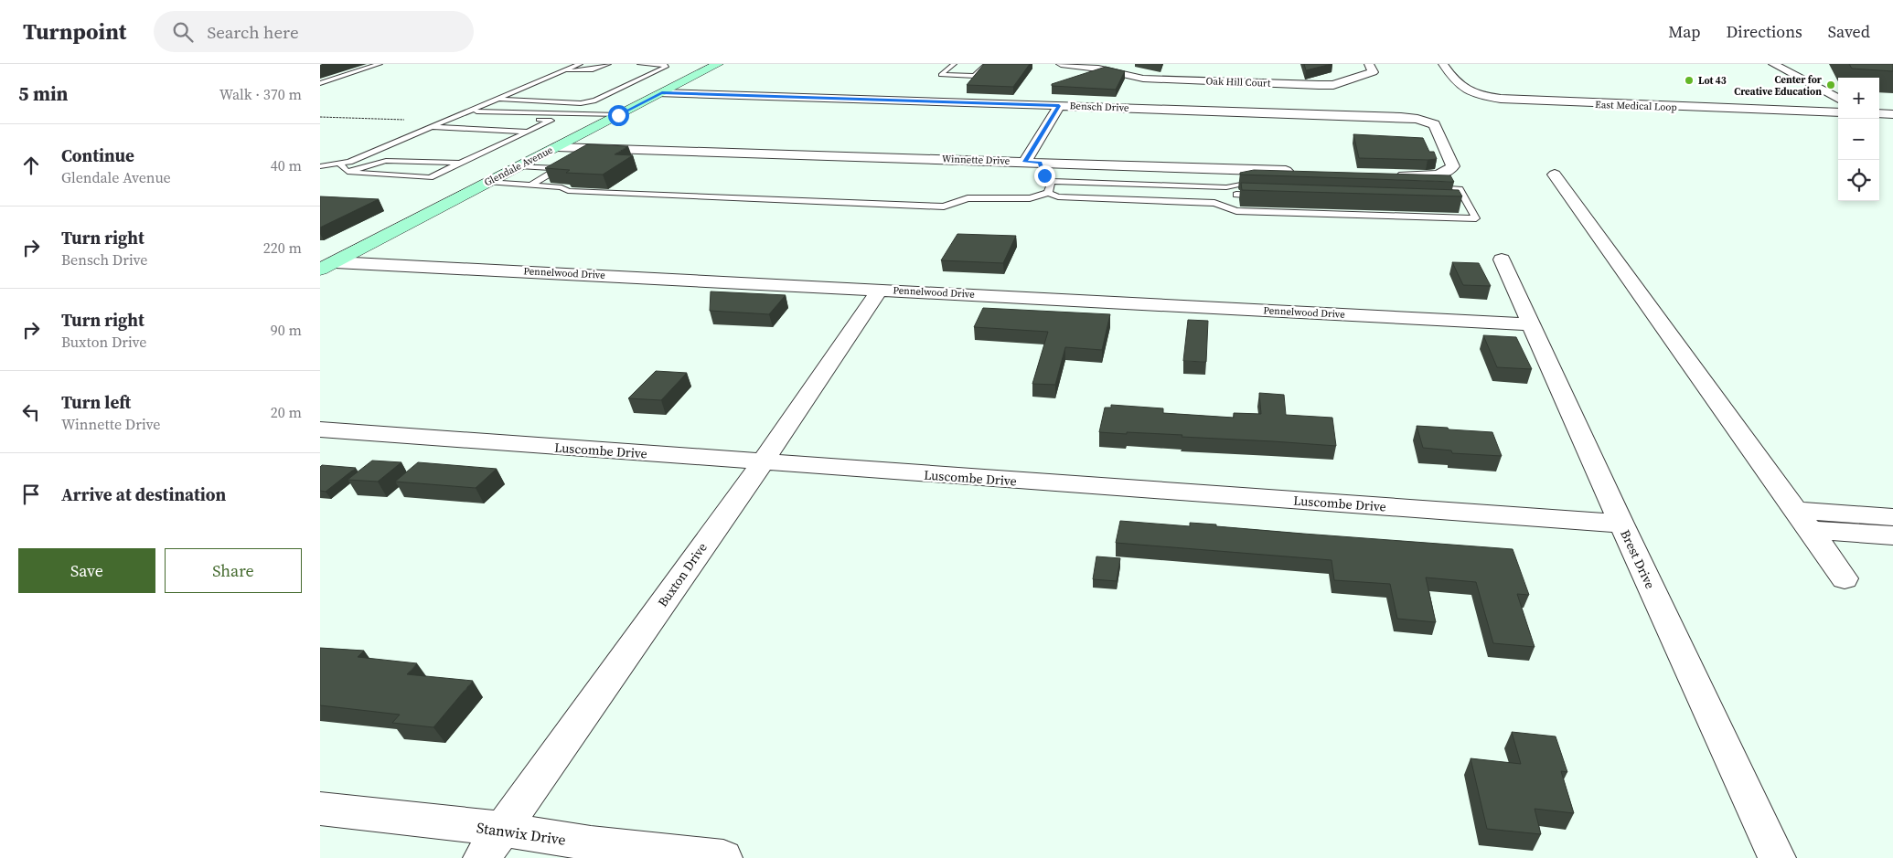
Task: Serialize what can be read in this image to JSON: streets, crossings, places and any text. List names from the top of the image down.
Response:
{
  "streets": {
    "main road": ["Glendale Avenue"],
    "street": [
      "Oak Hill Court",
      "East Medical Loop",
      "Bensch Drive",
      "Winnette Drive",
      "Pennelwood Drive",
      "Luscombe Drive",
      "Brest Drive",
      "Buxton Drive",
      "Stanwix Drive"
    ]
  },
  "crossings": [
    ["Bensch Drive", "Glendale Avenue"],
    ["Winnette Drive", "Glendale Avenue"],
    ["Glendale Avenue", "Pennelwood Drive"],
    ["Pennelwood Drive", "Brest Drive"],
    ["Pennelwood Drive", "Buxton Drive"],
    ["Luscombe Drive", "Brest Drive"],
    ["Luscombe Drive", "Buxton Drive"],
    ["Buxton Drive", "Stanwix Drive"]
  ],
  "places": ["Lot 43", "Center for Creative Education"],
  "page": {
    "header": "Turnpoint",
    "search": "Search here",
    "nav": ["Map", "Directions", "Saved"],
    "heading": ["5 min", "Walk · 370 m"],
    "map_buttons": ["+", "−"],
    "list": [
      ["Continue", "Glendale Avenue", "40 m"],
      ["Turn right", "Bensch Drive", "220 m"],
      ["Turn right", "Buxton Drive", "90 m"],
      ["Turn left", "Winnette Drive", "20 m"],
      "Arrive at destination"
    ],
    "buttons": ["Save", "Share"]
  }
}
